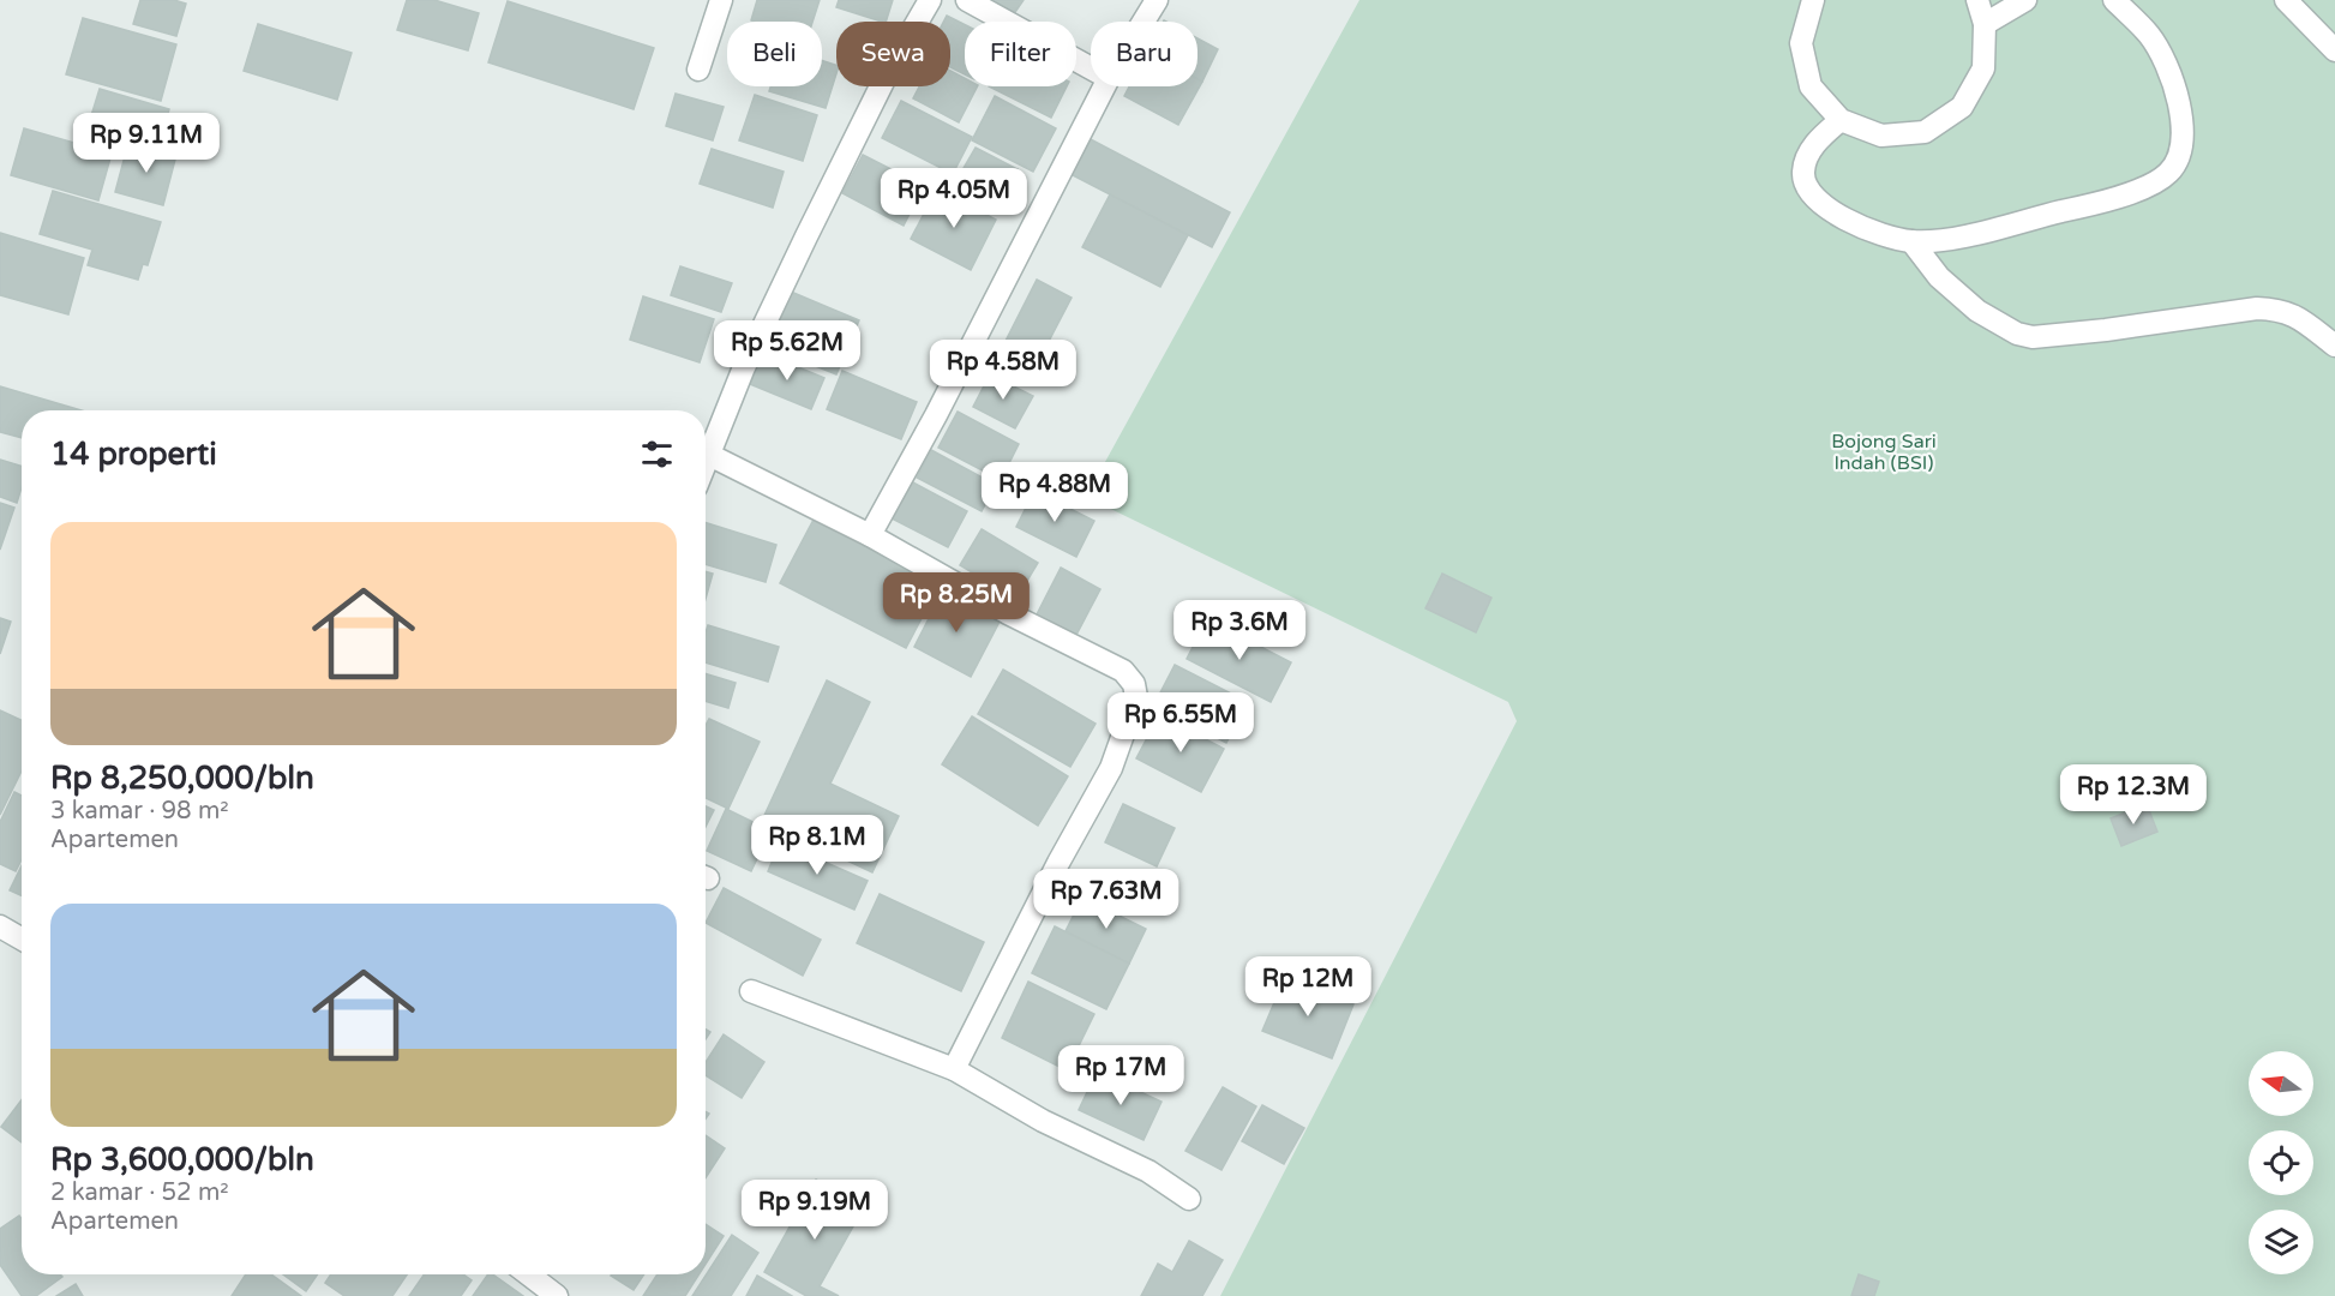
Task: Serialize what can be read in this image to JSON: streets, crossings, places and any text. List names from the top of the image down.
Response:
{
  "parks": ["Bojong Sari Indah (BSI)"],
  "north": "left",
  "page": {
    "chip": [
      "Beli",
      "Sewa",
      "Filter",
      "Baru"
    ],
    "price": [
      "Rp 9.11M",
      "Rp 4.05M",
      "Rp 5.62M",
      "Rp 4.58M",
      "Rp 4.88M",
      "Rp 8.25M",
      "Rp 3.6M",
      "Rp 6.55M",
      "Rp 12.3M",
      "Rp 8.1M",
      "Rp 7.63M",
      "Rp 12M",
      "Rp 17M",
      "Rp 9.19M"
    ],
    "heading": "14 properti",
    "list": [
      {
        "name": "Rp 8,250,000/bln",
        "note": "3 kamar · 98 m² · Apartemen"
      },
      {
        "name": "Rp 3,600,000/bln",
        "note": "2 kamar · 52 m² · Apartemen"
      }
    ]
  }
}
